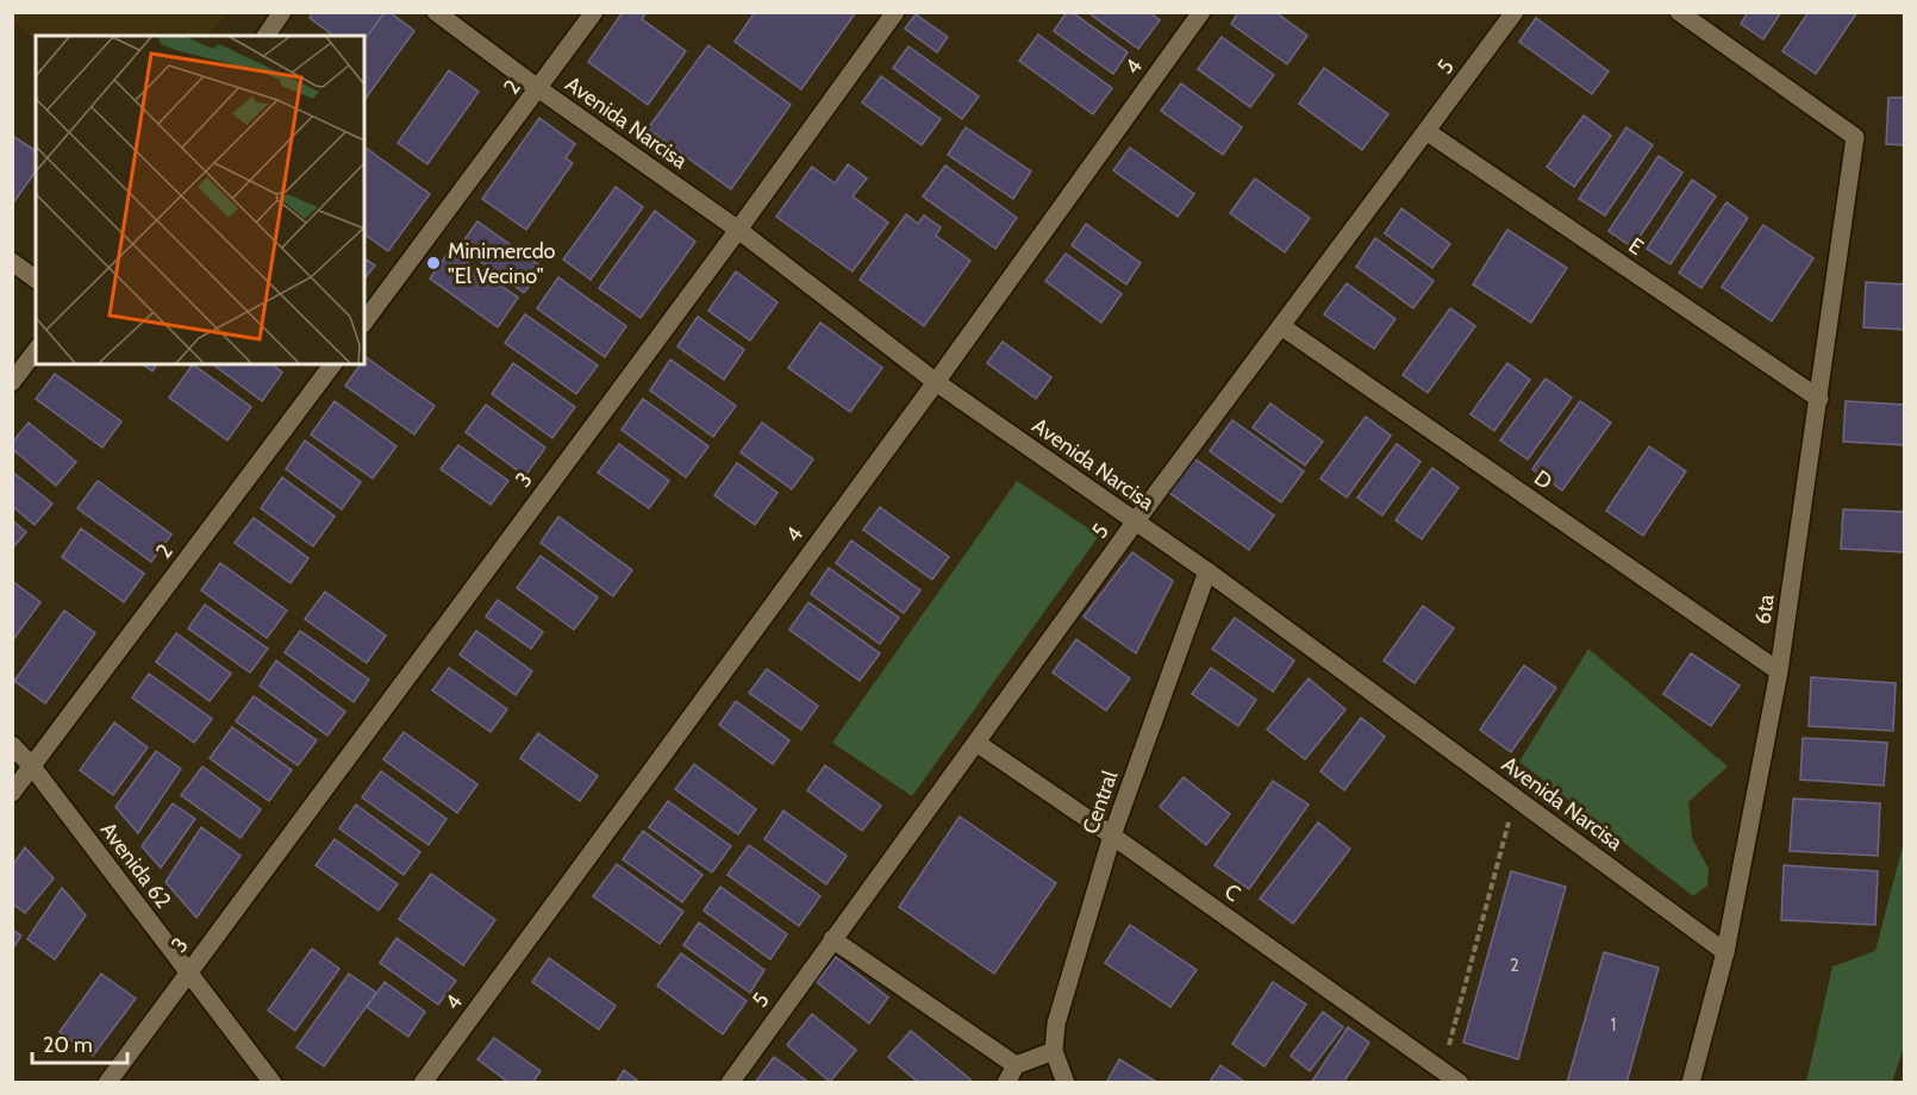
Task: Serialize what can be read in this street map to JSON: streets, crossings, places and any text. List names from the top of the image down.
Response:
{
  "streets": {
    "street": [
      "4",
      "5",
      "2",
      "Avenida Narcisa",
      "E",
      "3",
      "D",
      "6ta",
      "Central",
      "Avenida 62",
      "C"
    ]
  },
  "crossings": [
    ["4", "Avenida Narcisa"],
    ["5", "Avenida Narcisa"],
    ["5", "E"],
    ["5", "D"],
    ["5", "C"],
    ["2", "Avenida Narcisa"],
    ["2", "Avenida 62"],
    ["Avenida Narcisa", "3"],
    ["Avenida Narcisa", "6ta"],
    ["Avenida Narcisa", "Central"],
    ["E", "6ta"],
    ["3", "Avenida 62"],
    ["D", "6ta"],
    ["Central", "C"]
  ],
  "places": ["Minimercdo \"El Vecino\""],
  "house_numbers": ["2", "1"],
  "scale_bar": "20 m"
}
